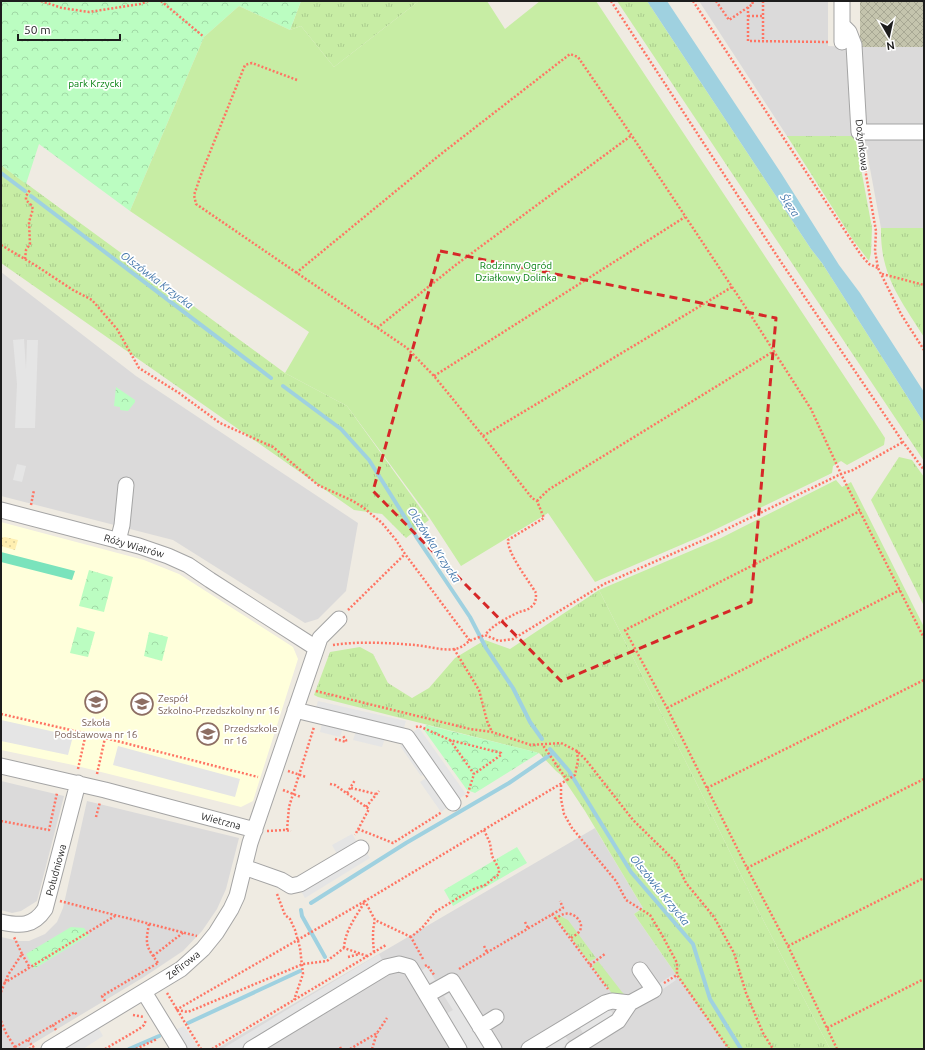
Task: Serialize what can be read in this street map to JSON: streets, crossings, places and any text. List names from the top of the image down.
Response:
{
  "streets": {
    "street": [
      "Dożynkowa",
      "Róży Wiatrów",
      "Wietrzna",
      "Południowa",
      "Zefirowa"
    ]
  },
  "crossings": [
    ["Róży Wiatrów", "Wietrzna"],
    ["Wietrzna", "Południowa"],
    ["Wietrzna", "Zefirowa"]
  ],
  "water": ["Ślęza", "Olszówka Krzycka"],
  "parks": ["park Krzycki", "Rodzinny Ogród Działkowy Dolinka"],
  "places": {
    "school or university": ["Szkoła Podstawowa nr 16", "Zespół Szkolno-Przedszkolny nr 16", "Przedszkole nr 16"]
  },
  "scale_bar": "50 m",
  "north": "bottom"
}
